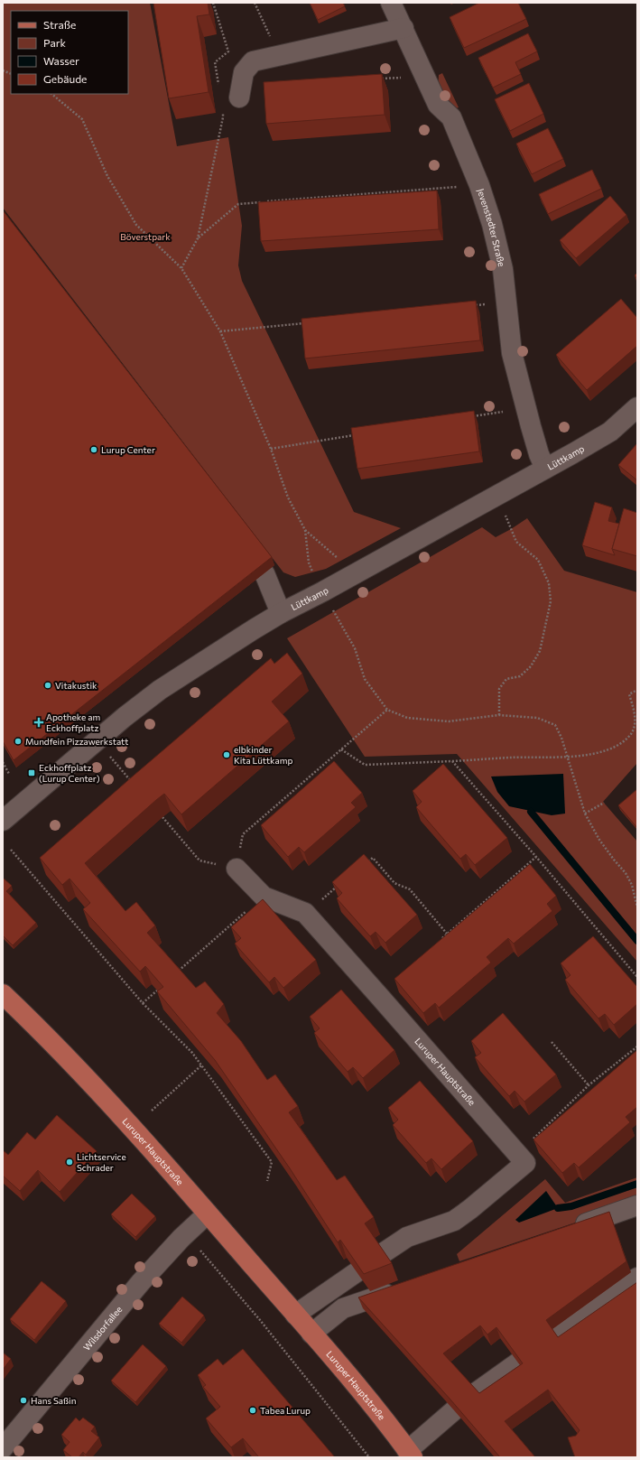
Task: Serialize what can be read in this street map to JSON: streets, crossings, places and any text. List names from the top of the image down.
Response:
{
  "streets": {
    "main road": ["Luruper Hauptstraße"],
    "street": ["Jevenstedter Straße", "Lüttkamp", "Wilsdorfallee"]
  },
  "crossings": [
    ["Jevenstedter Straße", "Lüttkamp"],
    ["Luruper Hauptstraße", "Wilsdorfallee"]
  ],
  "parks": ["Böverstpark"],
  "places": {
    "other": [
      "Lurup Center",
      "Vitakustik",
      "Mundfein Pizzawerkstatt",
      "elbkinder Kita Lüttkamp",
      "Lichtservice Schrader",
      "Hans Saßin",
      "Tabea Lurup"
    ],
    "health": ["Apotheke am Eckhoffplatz"],
    "transit": ["Eckhoffplatz (Lurup Center)"]
  },
  "legend": [
    "Straße",
    "Park",
    "Wasser",
    "Gebäude"
  ]
}
